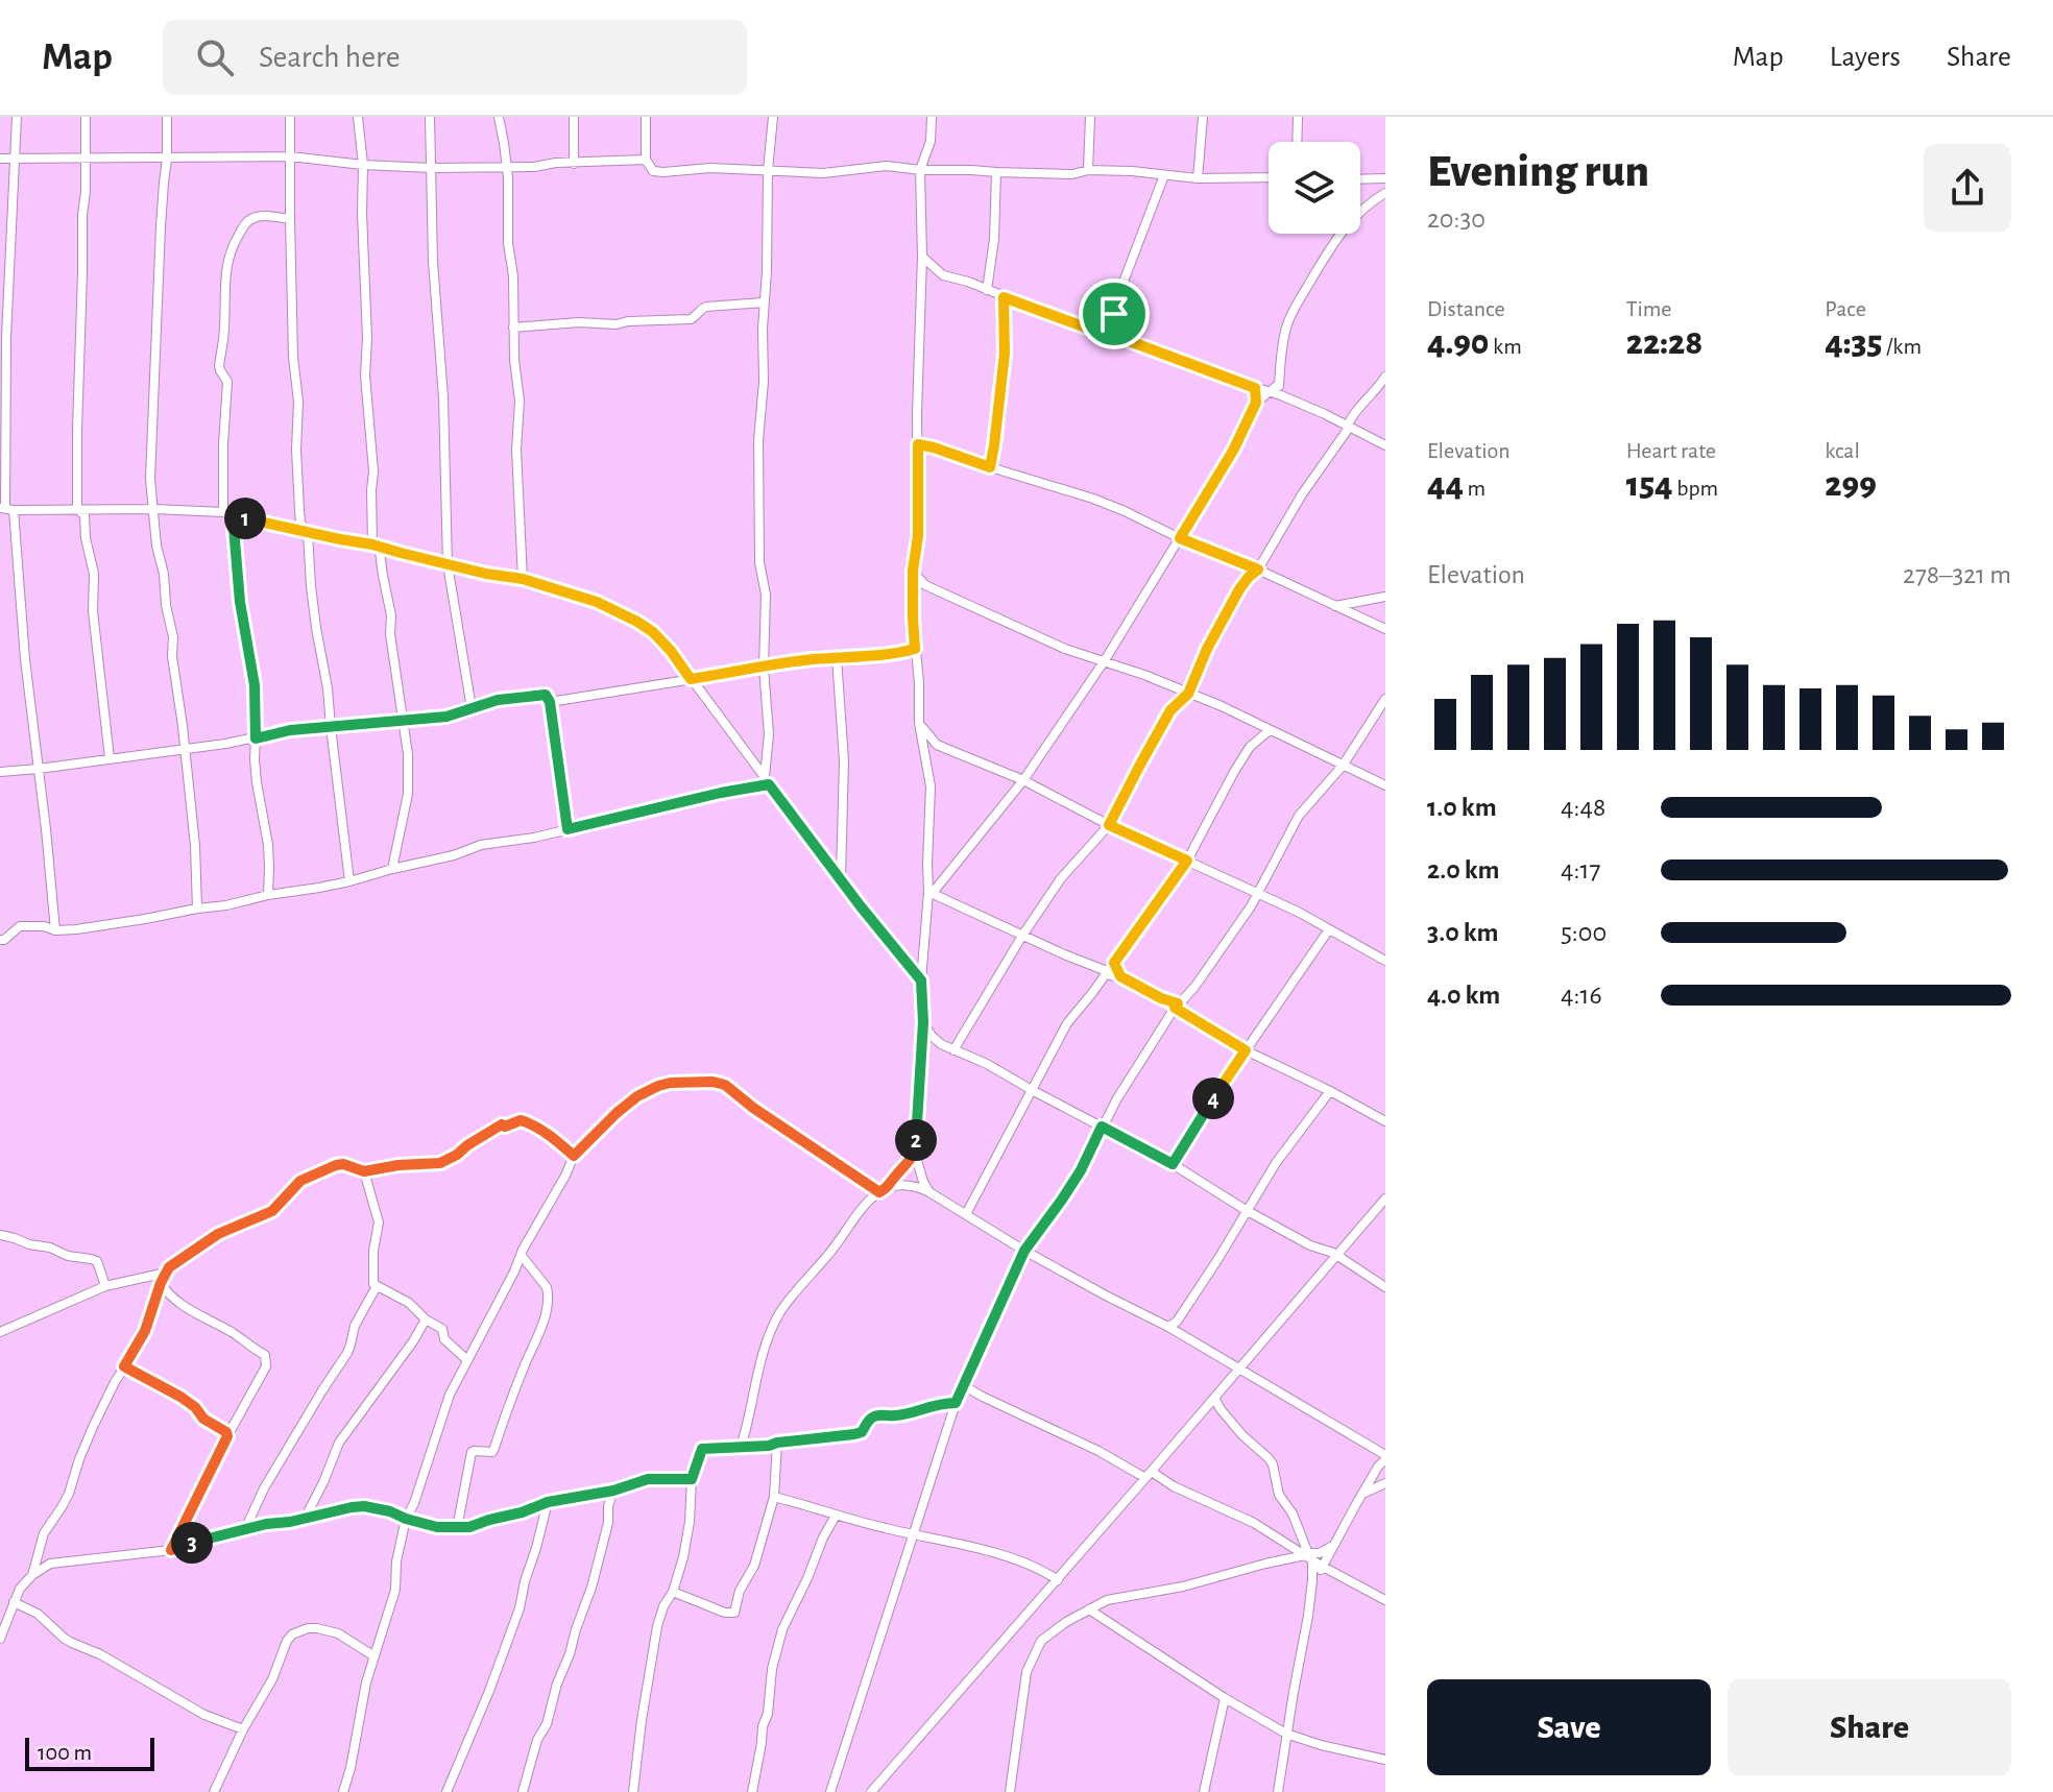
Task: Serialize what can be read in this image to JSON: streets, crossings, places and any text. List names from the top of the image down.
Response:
{
  "scale_bar": "100 m",
  "page": {
    "header": "Map",
    "search": "Search here",
    "nav": ["Map", "Layers", "Share"],
    "heading": ["Evening run", "20:30"],
    "stats": [
      ["Distance", "4.90 km"],
      ["Time", "22:28"],
      ["Pace", "4:35 /km"],
      ["Elevation", "44 m"],
      ["Heart rate", "154 bpm"],
      ["kcal", "299"]
    ],
    "pins": [
      "1",
      "4",
      "2",
      "3"
    ],
    "chart": ["Elevation", "278–321 m"],
    "list": [
      {
        "name": "1.0 km",
        "note": "4:48"
      },
      {
        "name": "2.0 km",
        "note": "4:17"
      },
      {
        "name": "3.0 km",
        "note": "5:00"
      },
      {
        "name": "4.0 km",
        "note": "4:16"
      }
    ],
    "buttons": ["Save", "Share"],
    "scale": "100 m"
  }
}
